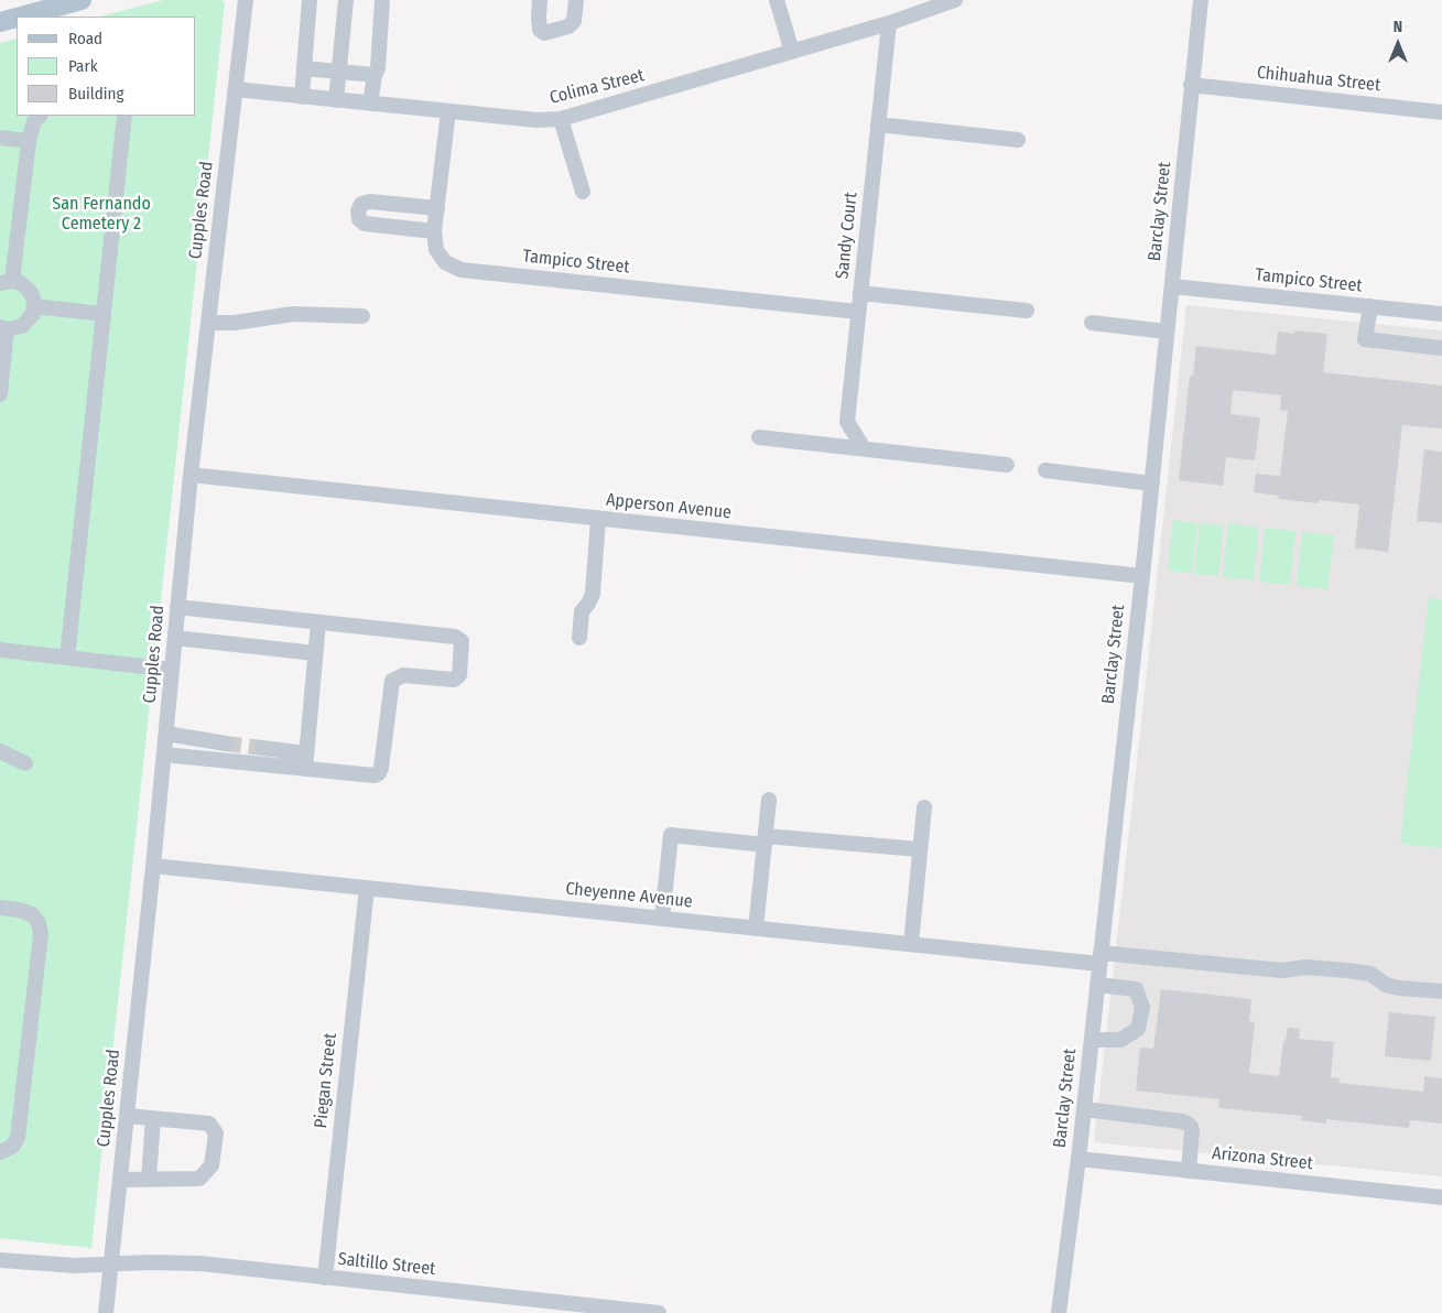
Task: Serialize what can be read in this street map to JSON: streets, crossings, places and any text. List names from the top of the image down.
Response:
{
  "streets": {
    "street": [
      "Chihuahua Street",
      "Colima Street",
      "Cupples Road",
      "Barclay Street",
      "Sandy Court",
      "Tampico Street",
      "Apperson Avenue",
      "Cheyenne Avenue",
      "Piegan Street",
      "Arizona Street",
      "Saltillo Street"
    ]
  },
  "crossings": [
    ["Chihuahua Street", "Barclay Street"],
    ["Colima Street", "Cupples Road"],
    ["Colima Street", "Sandy Court"],
    ["Colima Street", "Tampico Street"],
    ["Cupples Road", "Apperson Avenue"],
    ["Cupples Road", "Cheyenne Avenue"],
    ["Cupples Road", "Saltillo Street"],
    ["Barclay Street", "Tampico Street"],
    ["Barclay Street", "Apperson Avenue"],
    ["Barclay Street", "Cheyenne Avenue"],
    ["Barclay Street", "Arizona Street"],
    ["Sandy Court", "Tampico Street"],
    ["Cheyenne Avenue", "Piegan Street"],
    ["Piegan Street", "Saltillo Street"]
  ],
  "parks": ["San Fernando Cemetery 2"],
  "legend": ["Road", "Park", "Building"],
  "north": "top"
}
